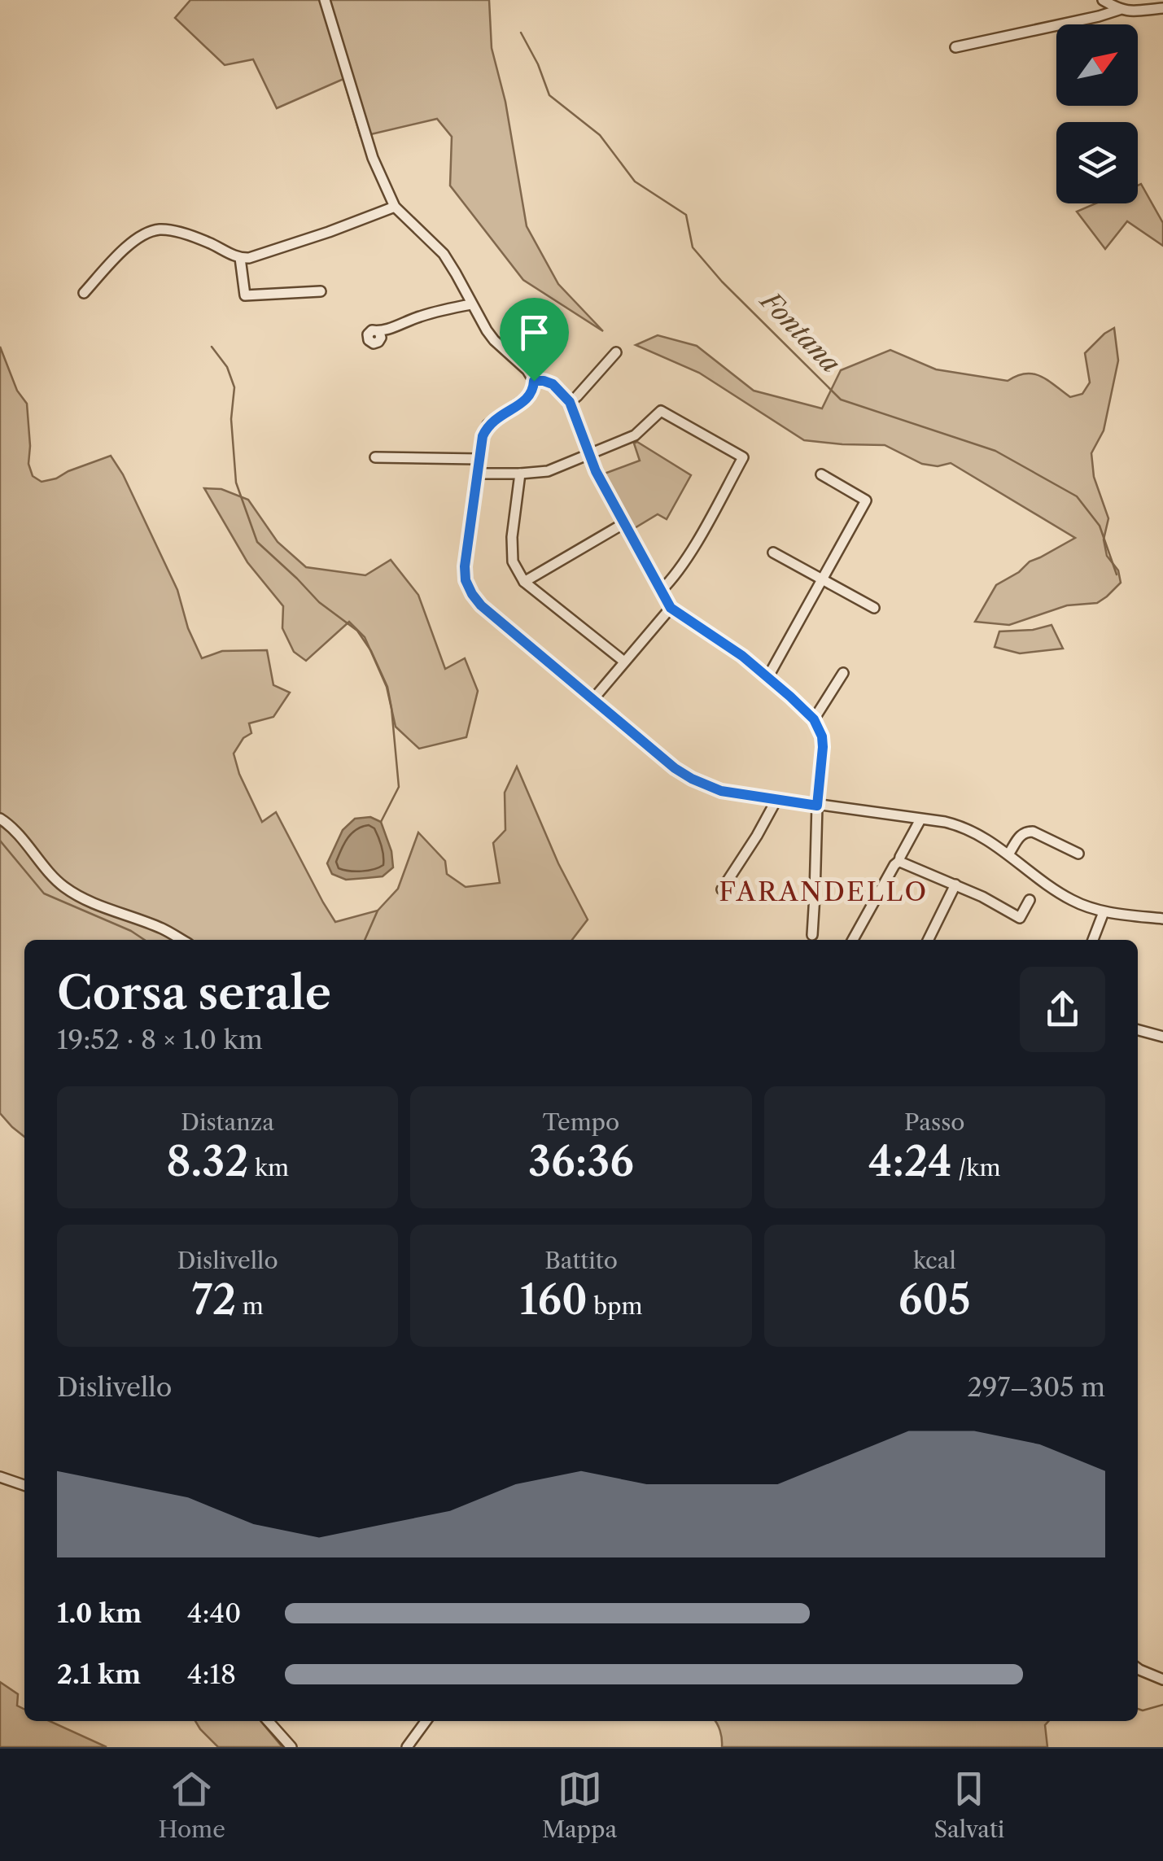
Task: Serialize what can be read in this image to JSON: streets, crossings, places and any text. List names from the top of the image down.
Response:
{
  "districts": ["FARANDELLO"],
  "water": ["Fontana"],
  "north": "top right",
  "page": {
    "heading": ["Corsa serale", "19:52 · 8 × 1.0 km"],
    "stats": [
      ["Distanza", "8.32 km"],
      ["Tempo", "36:36"],
      ["Passo", "4:24 /km"],
      ["Dislivello", "72 m"],
      ["Battito", "160 bpm"],
      ["kcal", "605"]
    ],
    "chart": ["Dislivello", "297–305 m"],
    "list": [
      {
        "name": "1.0 km",
        "note": "4:40"
      },
      {
        "name": "2.1 km",
        "note": "4:18"
      }
    ],
    "tabs": ["Home", "Mappa", "Salvati"]
  }
}
